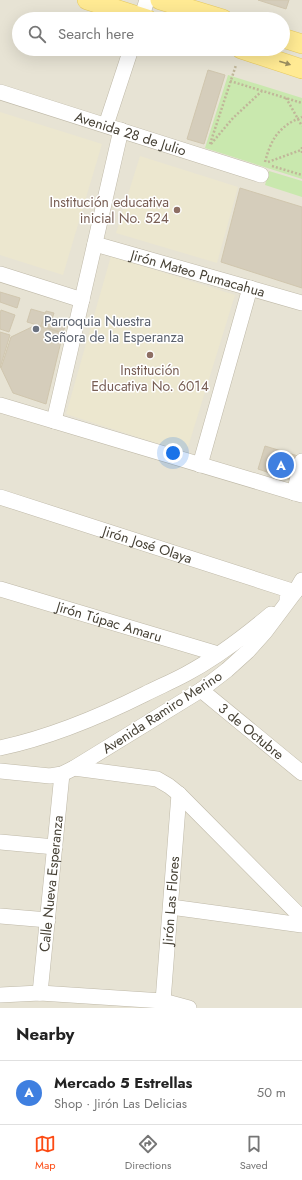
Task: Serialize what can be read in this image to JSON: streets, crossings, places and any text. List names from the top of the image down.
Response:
{
  "streets": {
    "street": [
      "Avenida 28 de Julio",
      "Jirón Mateo Pumacahua",
      "Jirón José Olaya",
      "Jirón Túpac Amaru",
      "Avenida Ramiro Merino",
      "3 de Octubre",
      "Calle Nueva Esperanza",
      "Jirón Las Flores"
    ]
  },
  "crossings": [
    ["Jirón José Olaya", "Avenida Ramiro Merino"],
    ["Jirón Túpac Amaru", "Avenida Ramiro Merino"],
    ["Avenida Ramiro Merino", "3 de Octubre"],
    ["Avenida Ramiro Merino", "Calle Nueva Esperanza"]
  ],
  "places": ["Institución educativa inicial No. 524", "Parroquia Nuestra Señora de la Esperanza", "Institución Educativa No. 6014"],
  "page": {
    "search": "Search here",
    "pins": "A",
    "heading": "Nearby",
    "list": [
      {
        "mark": "A",
        "name": "Mercado 5 Estrellas",
        "note": "Shop · Jirón Las Delicias",
        "value": "50 m"
      }
    ],
    "nav": ["Map", "Directions", "Saved"]
  }
}
